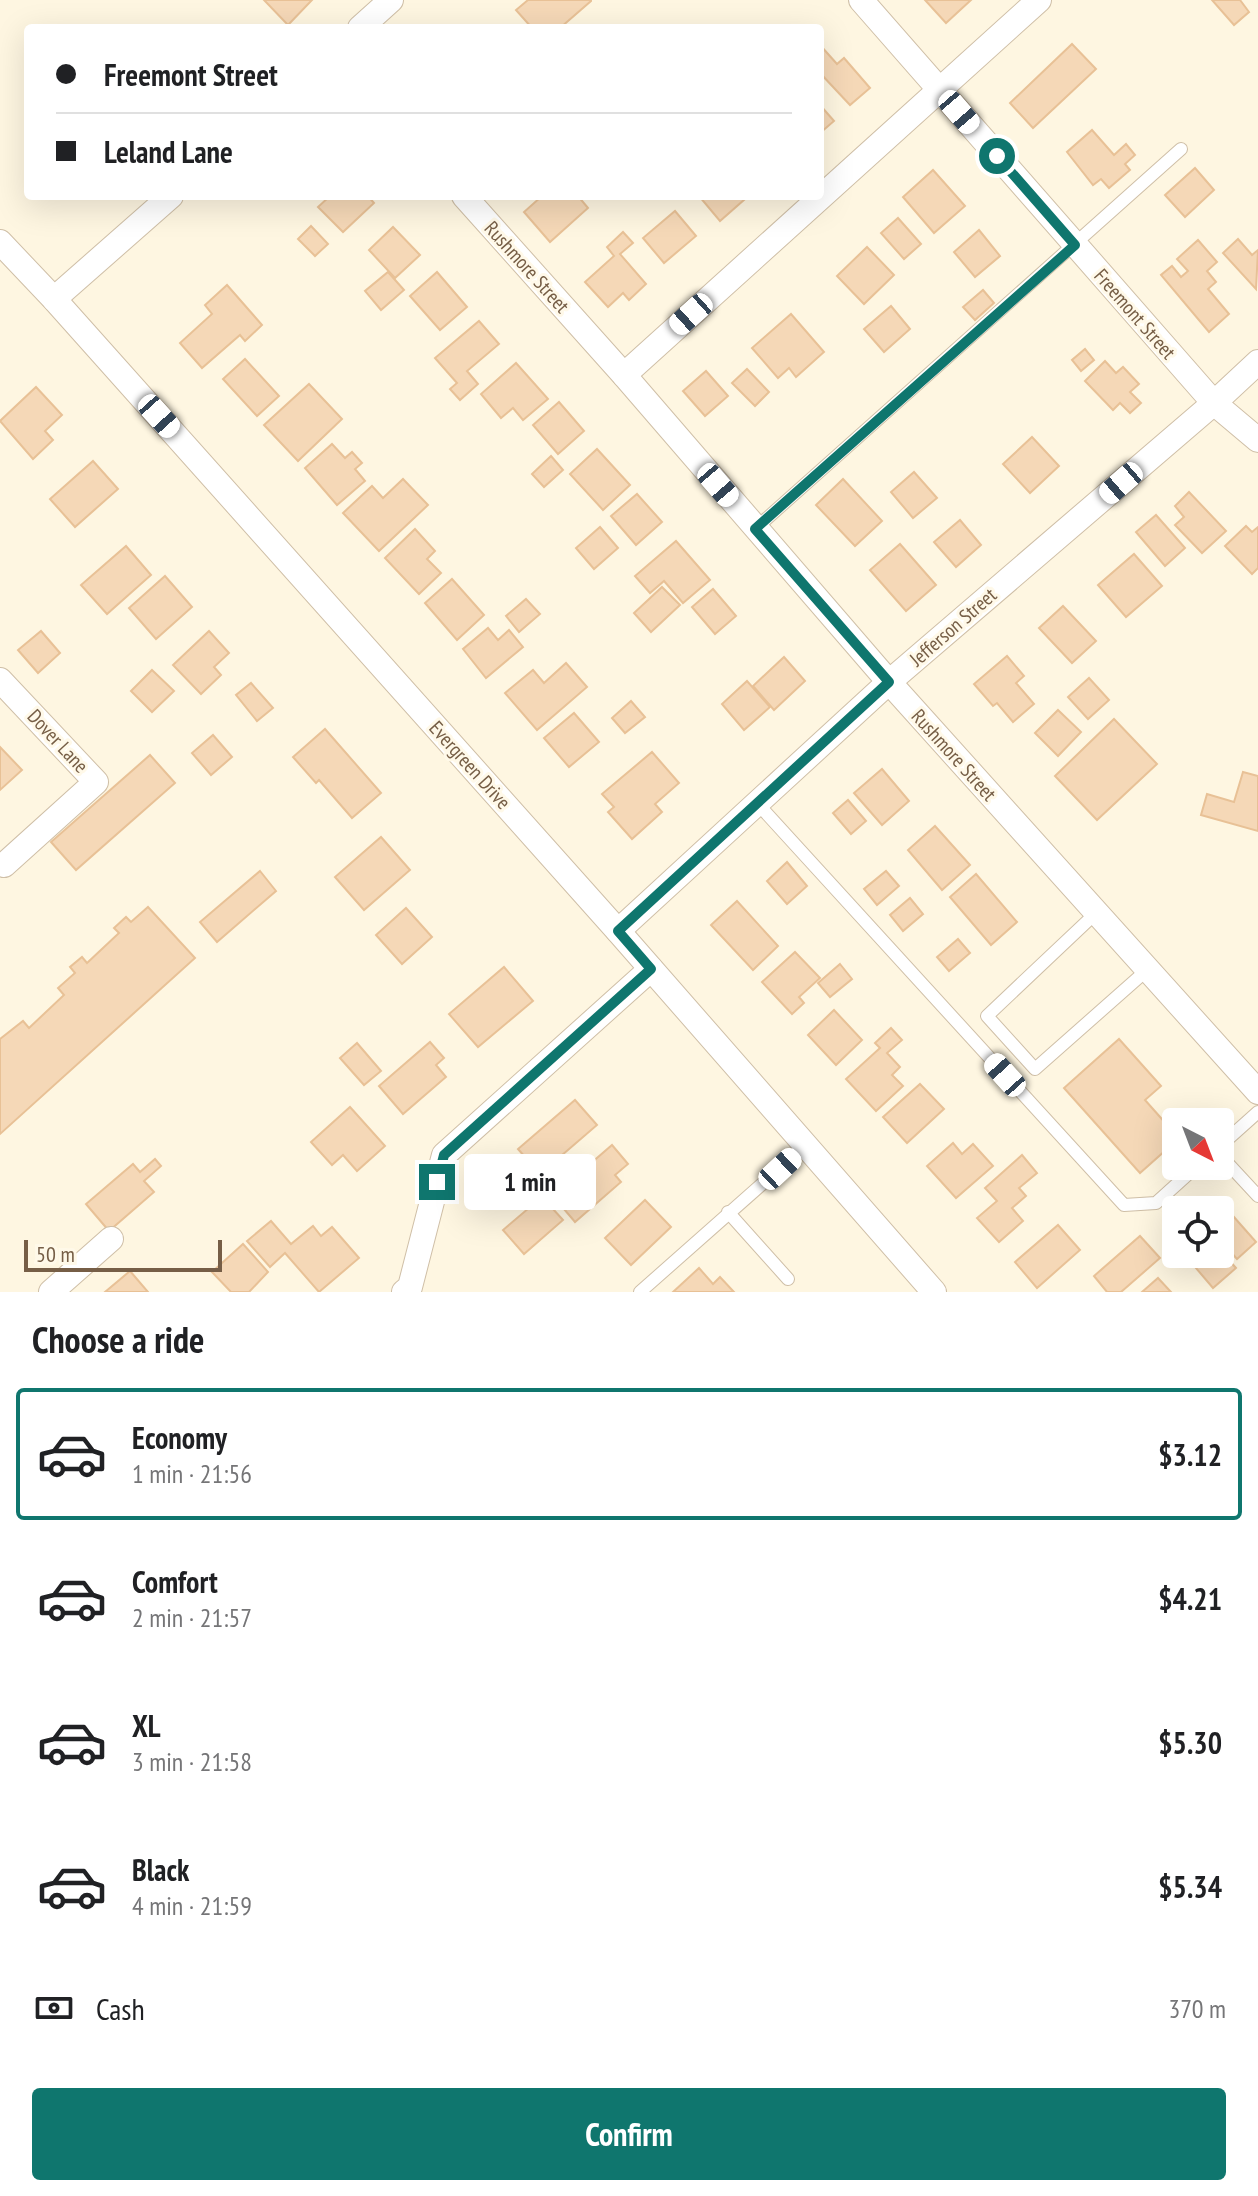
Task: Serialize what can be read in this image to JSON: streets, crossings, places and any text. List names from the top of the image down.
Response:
{
  "streets": {
    "street": [
      "Rushmore Street",
      "Freemont Street",
      "Jefferson Street",
      "Dover Lane",
      "Evergreen Drive"
    ]
  },
  "crossings": [
    ["Rushmore Street", "Jefferson Street"],
    ["Freemont Street", "Jefferson Street"],
    ["Jefferson Street", "Evergreen Drive"]
  ],
  "scale_bar": "50 m",
  "north": "bottom right",
  "page": {
    "banner": ["Freemont Street", "Leland Lane"],
    "bubble": "1 min",
    "scale": "50 m",
    "heading": "Choose a ride",
    "list": [
      {
        "name": "Economy",
        "note": "1 min · 21:56",
        "value": "$3.12"
      },
      {
        "name": "Comfort",
        "note": "2 min · 21:57",
        "value": "$4.21"
      },
      {
        "name": "XL",
        "note": "3 min · 21:58",
        "value": "$5.30"
      },
      {
        "name": "Black",
        "note": "4 min · 21:59",
        "value": "$5.34"
      }
    ],
    "pay": ["Cash", "370 m"],
    "buttons": "Confirm"
  }
}
